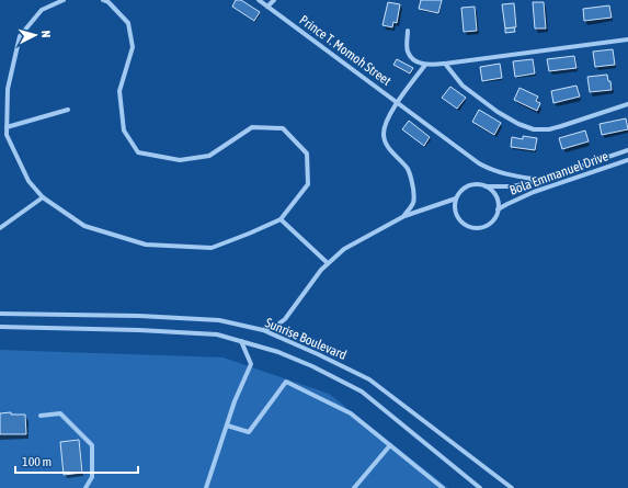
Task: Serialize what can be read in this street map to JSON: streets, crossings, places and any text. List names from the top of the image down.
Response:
{
  "streets": {
    "street": ["Prince T. Momoh Street", "Bola Emmanuel Drive", "Sunrise Boulevard"]
  },
  "crossings": [
    ["Prince T. Momoh Street", "Bola Emmanuel Drive"]
  ],
  "scale_bar": "100 m",
  "north": "right"
}
